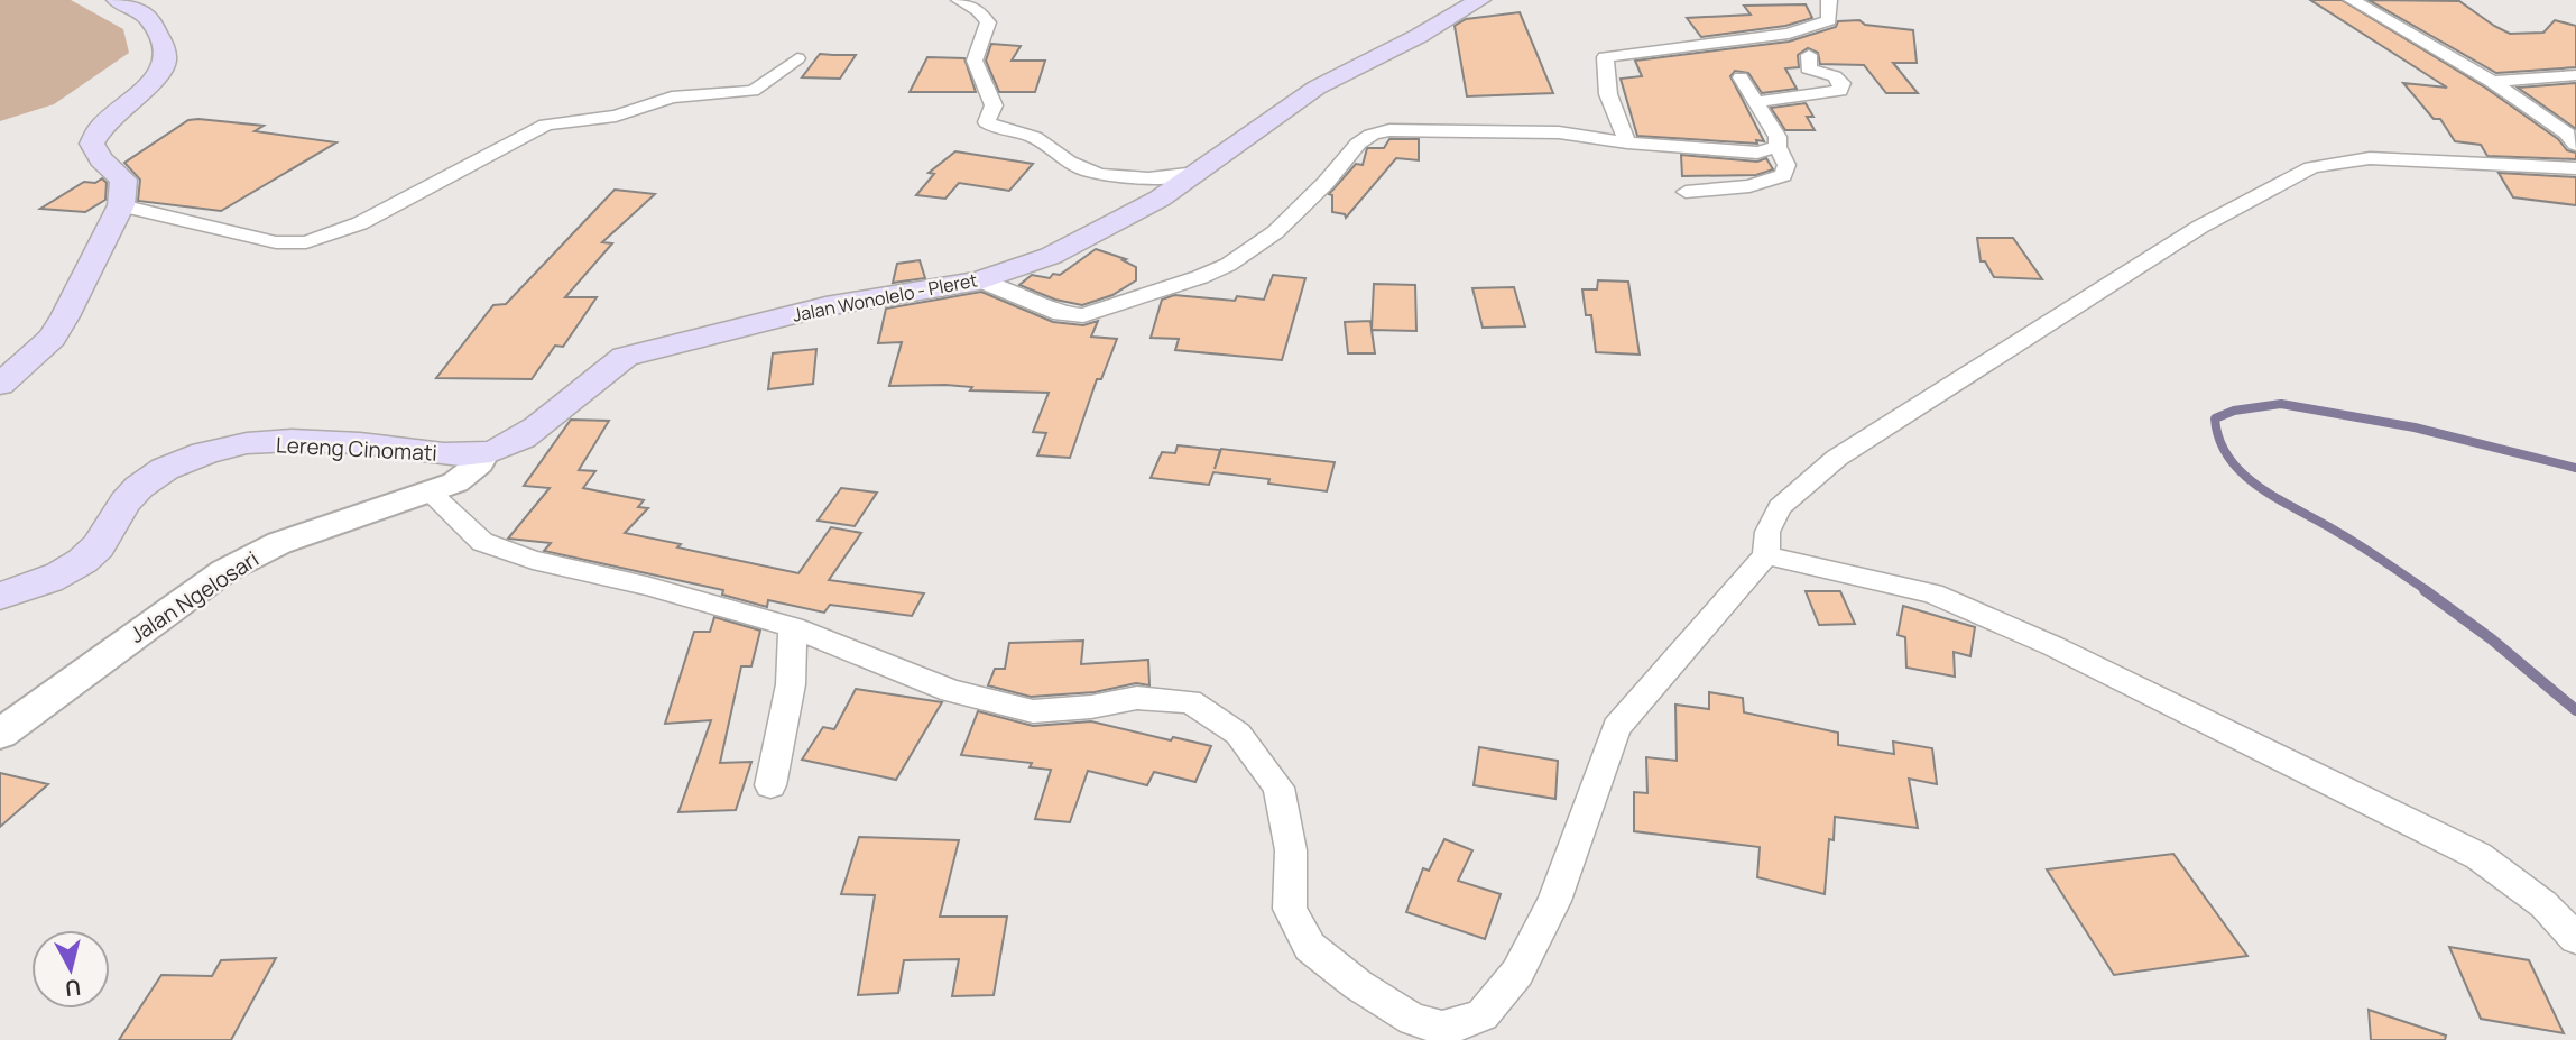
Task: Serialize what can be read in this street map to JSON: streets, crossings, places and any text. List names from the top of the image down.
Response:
{
  "streets": {
    "main road": ["Jalan Wonolelo - Pleret", "Lereng Cinomati"],
    "street": ["Jalan Ngelosari"]
  },
  "crossings": [
    ["Jalan Wonolelo - Pleret", "Lereng Cinomati"],
    ["Jalan Wonolelo - Pleret", "Jalan Ngelosari"],
    ["Lereng Cinomati", "Jalan Ngelosari"]
  ],
  "north": "bottom"
}
